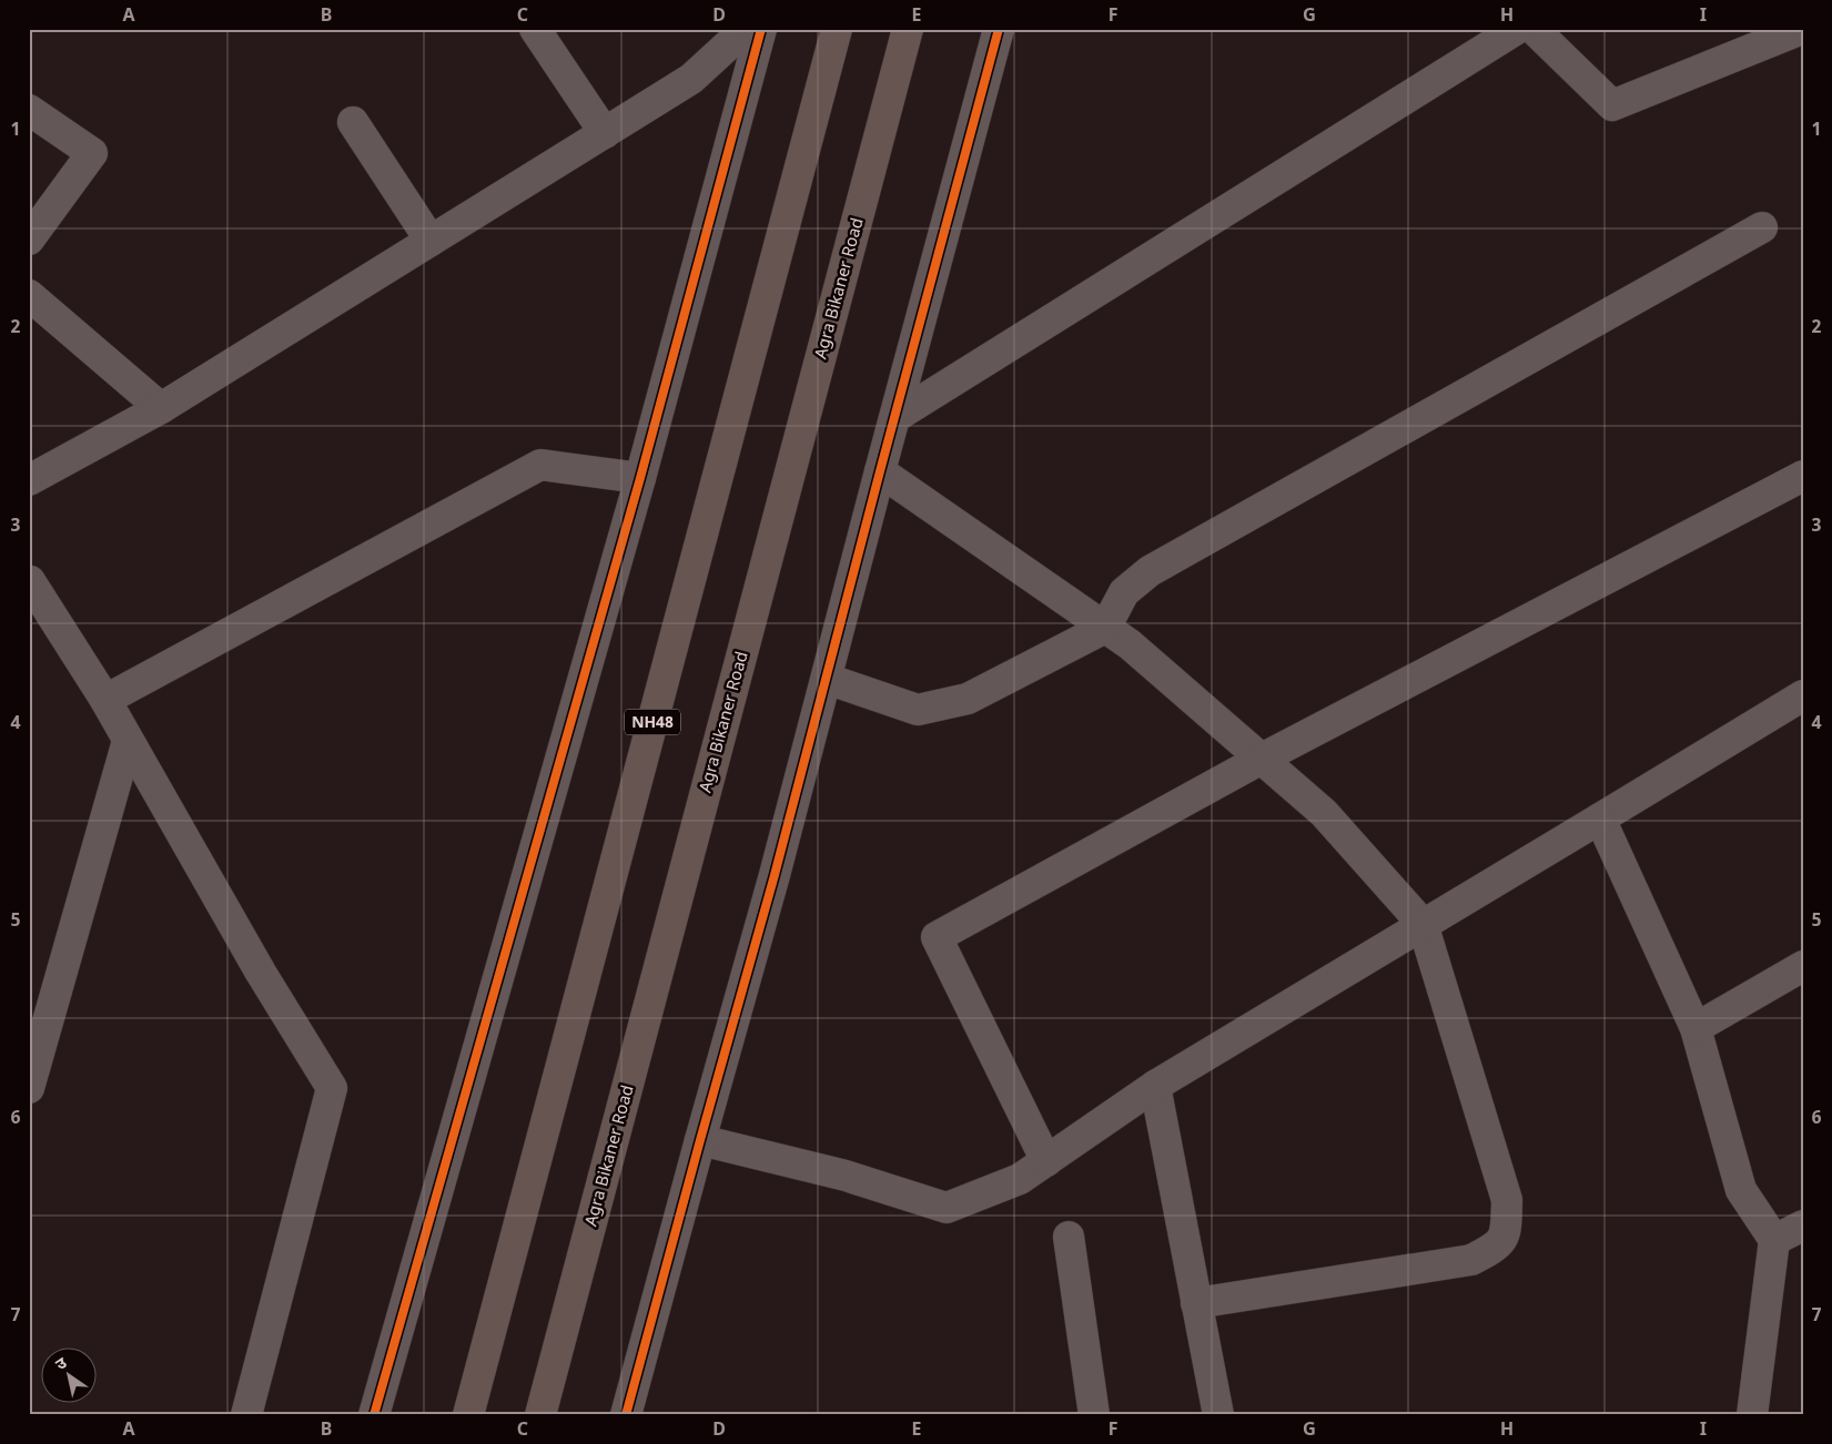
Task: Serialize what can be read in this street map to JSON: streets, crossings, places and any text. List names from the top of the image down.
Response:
{
  "streets": {
    "highway": ["Agra Bikaner Road", "NH48"]
  },
  "north": "top left",
  "grid": {
    "columns": [
      "A",
      "B",
      "C",
      "D",
      "E",
      "F",
      "G",
      "H",
      "I"
    ],
    "rows": [
      "1",
      "2",
      "3",
      "4",
      "5",
      "6",
      "7"
    ]
  }
}
